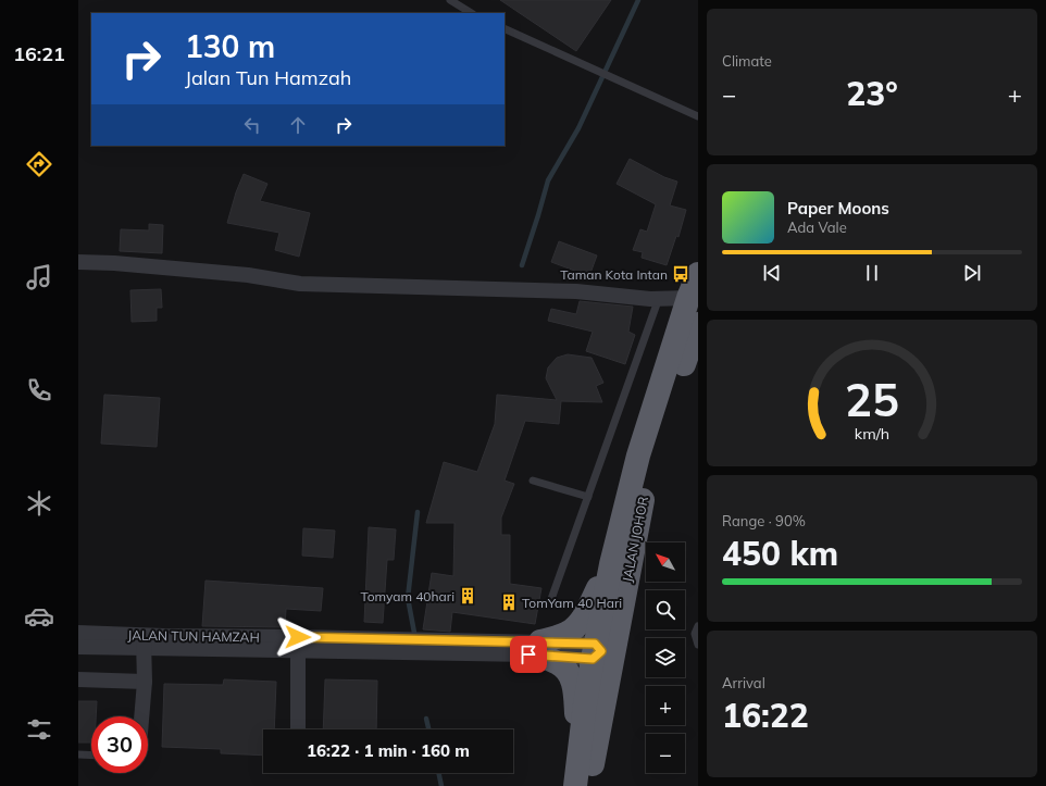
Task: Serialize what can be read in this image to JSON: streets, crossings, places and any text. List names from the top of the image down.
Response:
{
  "streets": {
    "highway": ["JALAN JOHOR"],
    "street": ["JALAN TUN HAMZAH"]
  },
  "crossings": [
    ["JALAN JOHOR", "JALAN TUN HAMZAH"]
  ],
  "places": {
    "bus stop": ["Taman Kota Intan"],
    "building": ["Tomyam 40hari", "TomYam 40 Hari"]
  },
  "north": "top left",
  "page": {
    "tabs": "16:21",
    "tile": [
      "Climate",
      ["Range · 90%", "450 km"],
      ["Arrival", "16:22"]
    ],
    "turn": ["130 m", "Jalan Tun Hamzah"],
    "heat": ["−", "23°", "+"],
    "song": ["Paper Moons", "Ada Vale"],
    "map_buttons": ["+", "−"],
    "limit": "30",
    "trip": "16:22 · 1 min · 160 m",
    "gauge": ["25", "km/h"]
  }
}
